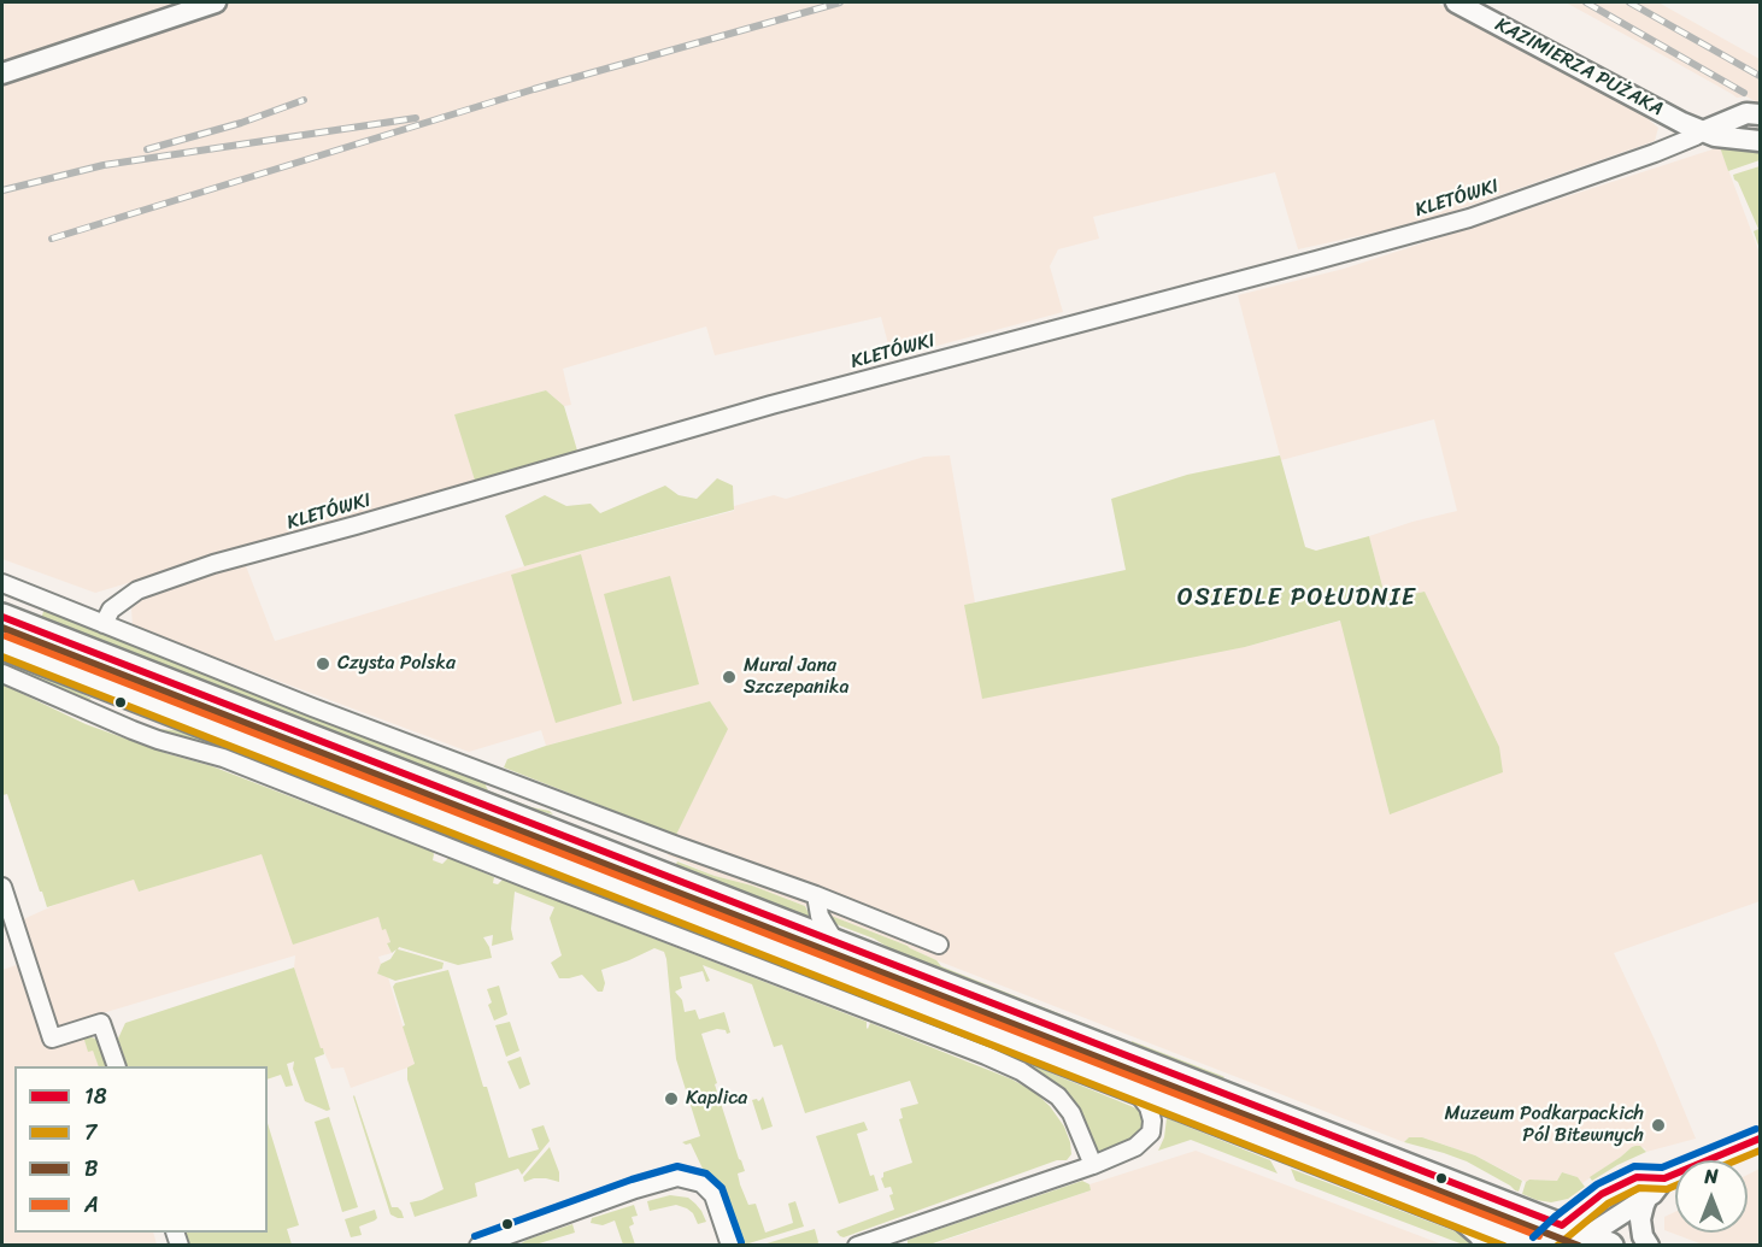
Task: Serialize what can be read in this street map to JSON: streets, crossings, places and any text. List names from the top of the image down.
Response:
{
  "streets": {
    "street": ["KAZIMIERZA PUŻAKA", "KLETÓWKI"]
  },
  "crossings": [
    ["KAZIMIERZA PUŻAKA", "KLETÓWKI"]
  ],
  "districts": ["OSIEDLE POŁUDNIE"],
  "places": [
    "Czysta Polska",
    "Mural Jana Szczepanika",
    "Kaplica",
    "Muzeum Podkarpackich Pól Bitewnych"
  ],
  "lines": [
    "transit line 18",
    "transit line B",
    "transit line A",
    "transit line 7"
  ],
  "legend": [
    "18",
    "7",
    "B",
    "A"
  ],
  "north": "top"
}
